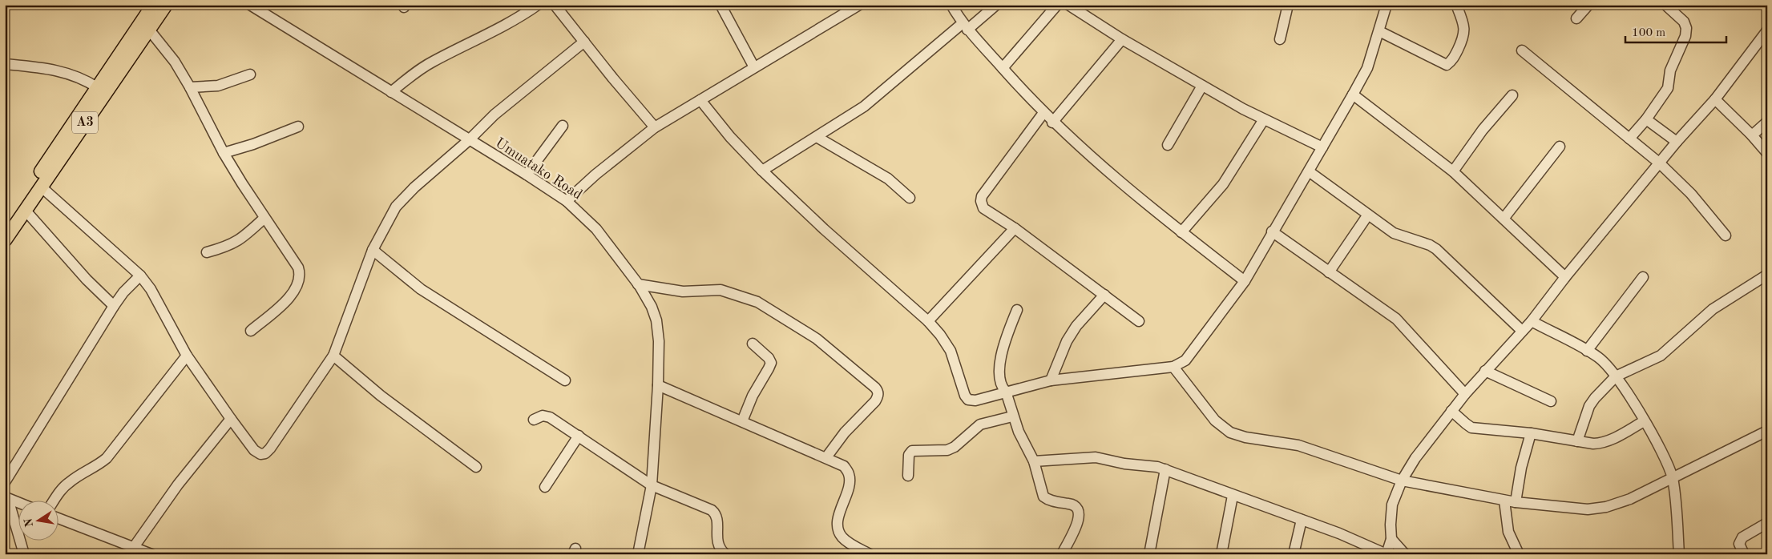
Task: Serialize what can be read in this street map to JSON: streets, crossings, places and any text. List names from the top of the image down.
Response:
{
  "streets": {
    "main road": ["A3"],
    "street": ["Umuatako Road"]
  },
  "scale_bar": "100 m",
  "north": "left"
}
